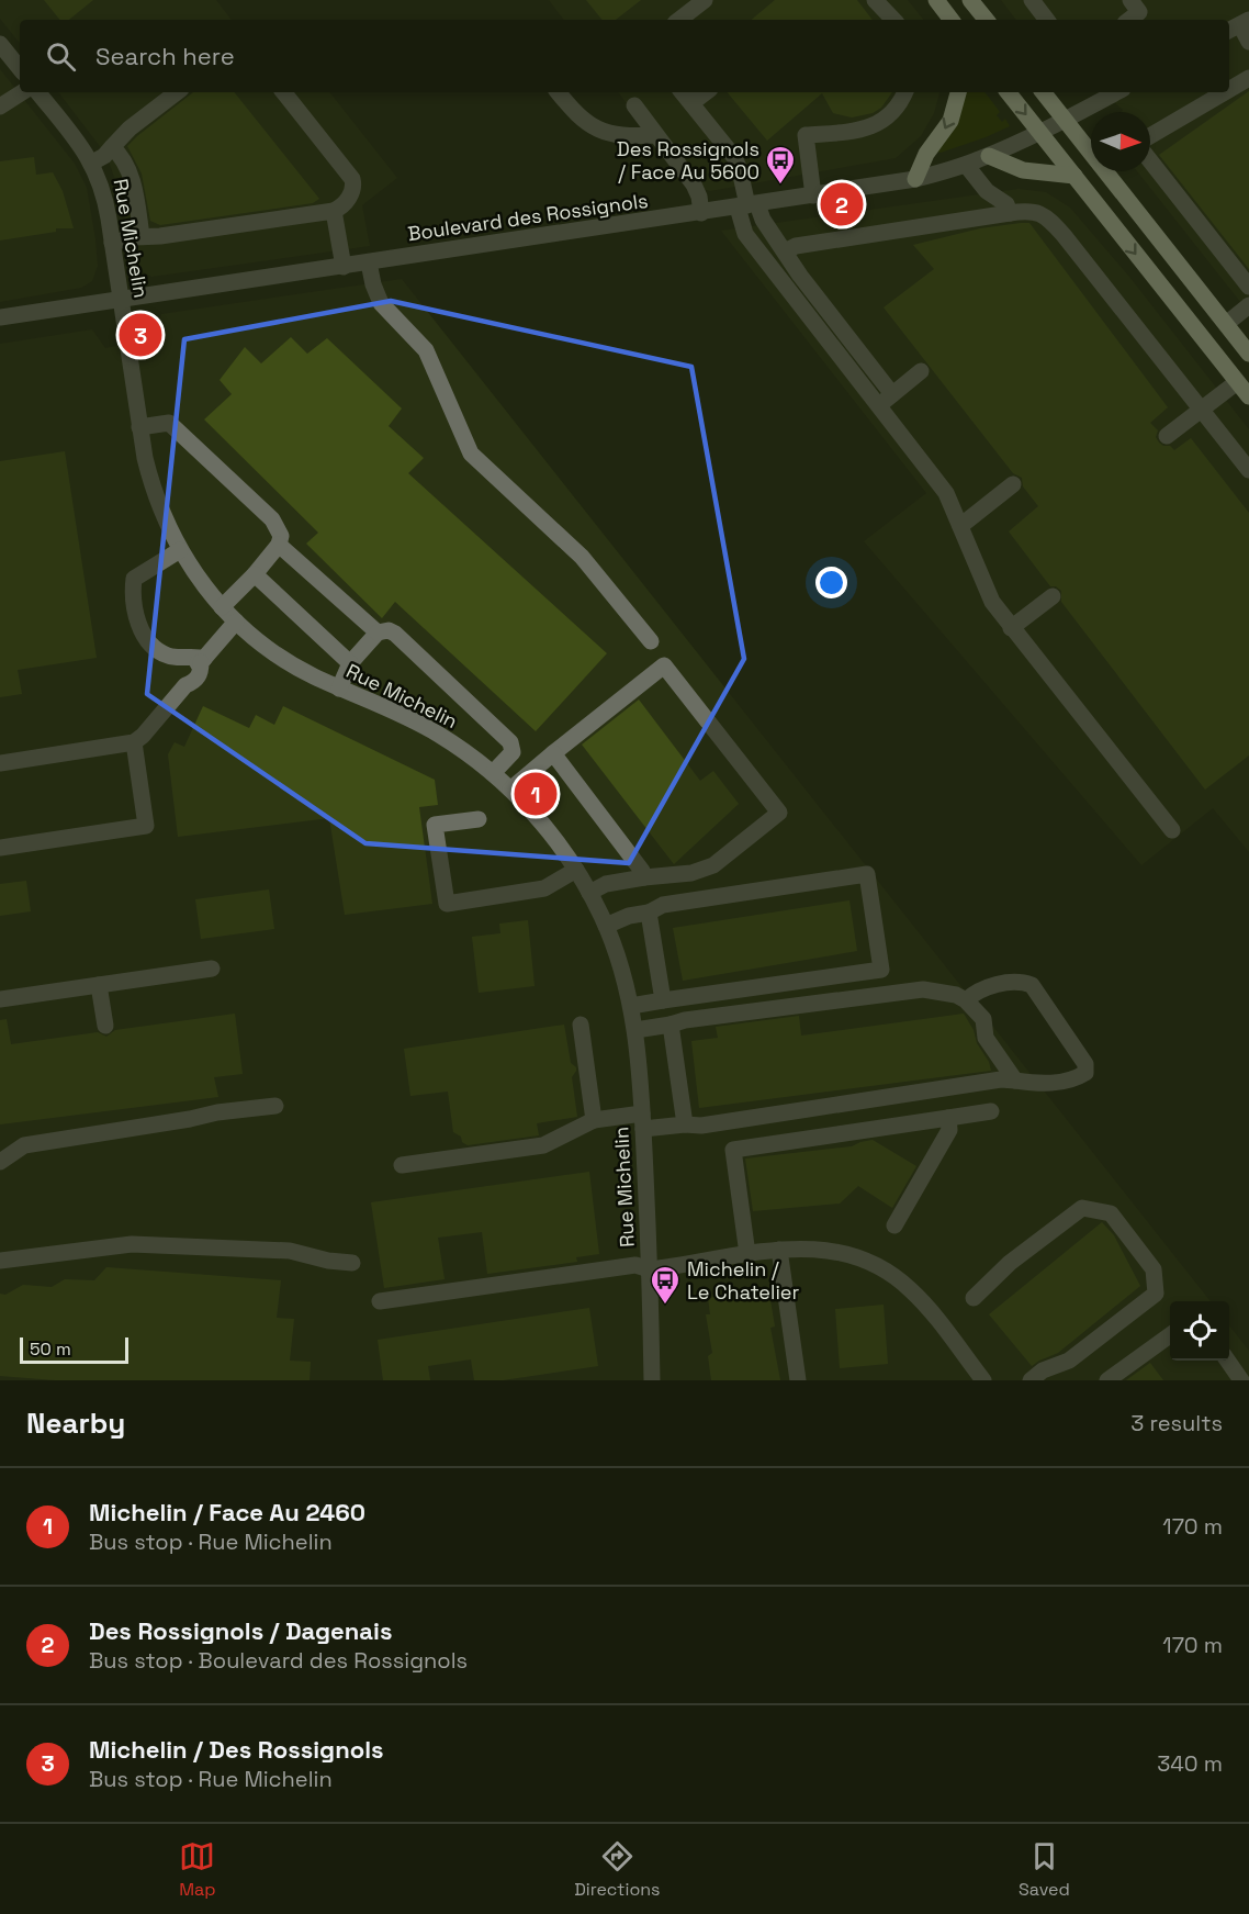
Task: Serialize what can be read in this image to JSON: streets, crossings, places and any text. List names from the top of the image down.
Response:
{
  "streets": {
    "street": ["Boulevard des Rossignols", "Rue Michelin"]
  },
  "crossings": [
    ["Boulevard des Rossignols", "Rue Michelin"]
  ],
  "places": {
    "bus stop": ["Des Rossignols / Face Au 5600", "Michelin / Le Chatelier"]
  },
  "scale_bar": "50 m",
  "north": "right",
  "page": {
    "search": "Search here",
    "pins": ["2", "3", "1"],
    "scale": "50 m",
    "heading": ["Nearby", "3 results"],
    "list": [
      {
        "mark": "1",
        "name": "Michelin / Face Au 2460",
        "note": "Bus stop · Rue Michelin",
        "value": "170 m"
      },
      {
        "mark": "2",
        "name": "Des Rossignols / Dagenais",
        "note": "Bus stop · Boulevard des Rossignols",
        "value": "170 m"
      },
      {
        "mark": "3",
        "name": "Michelin / Des Rossignols",
        "note": "Bus stop · Rue Michelin",
        "value": "340 m"
      }
    ],
    "nav": ["Map", "Directions", "Saved"]
  }
}
